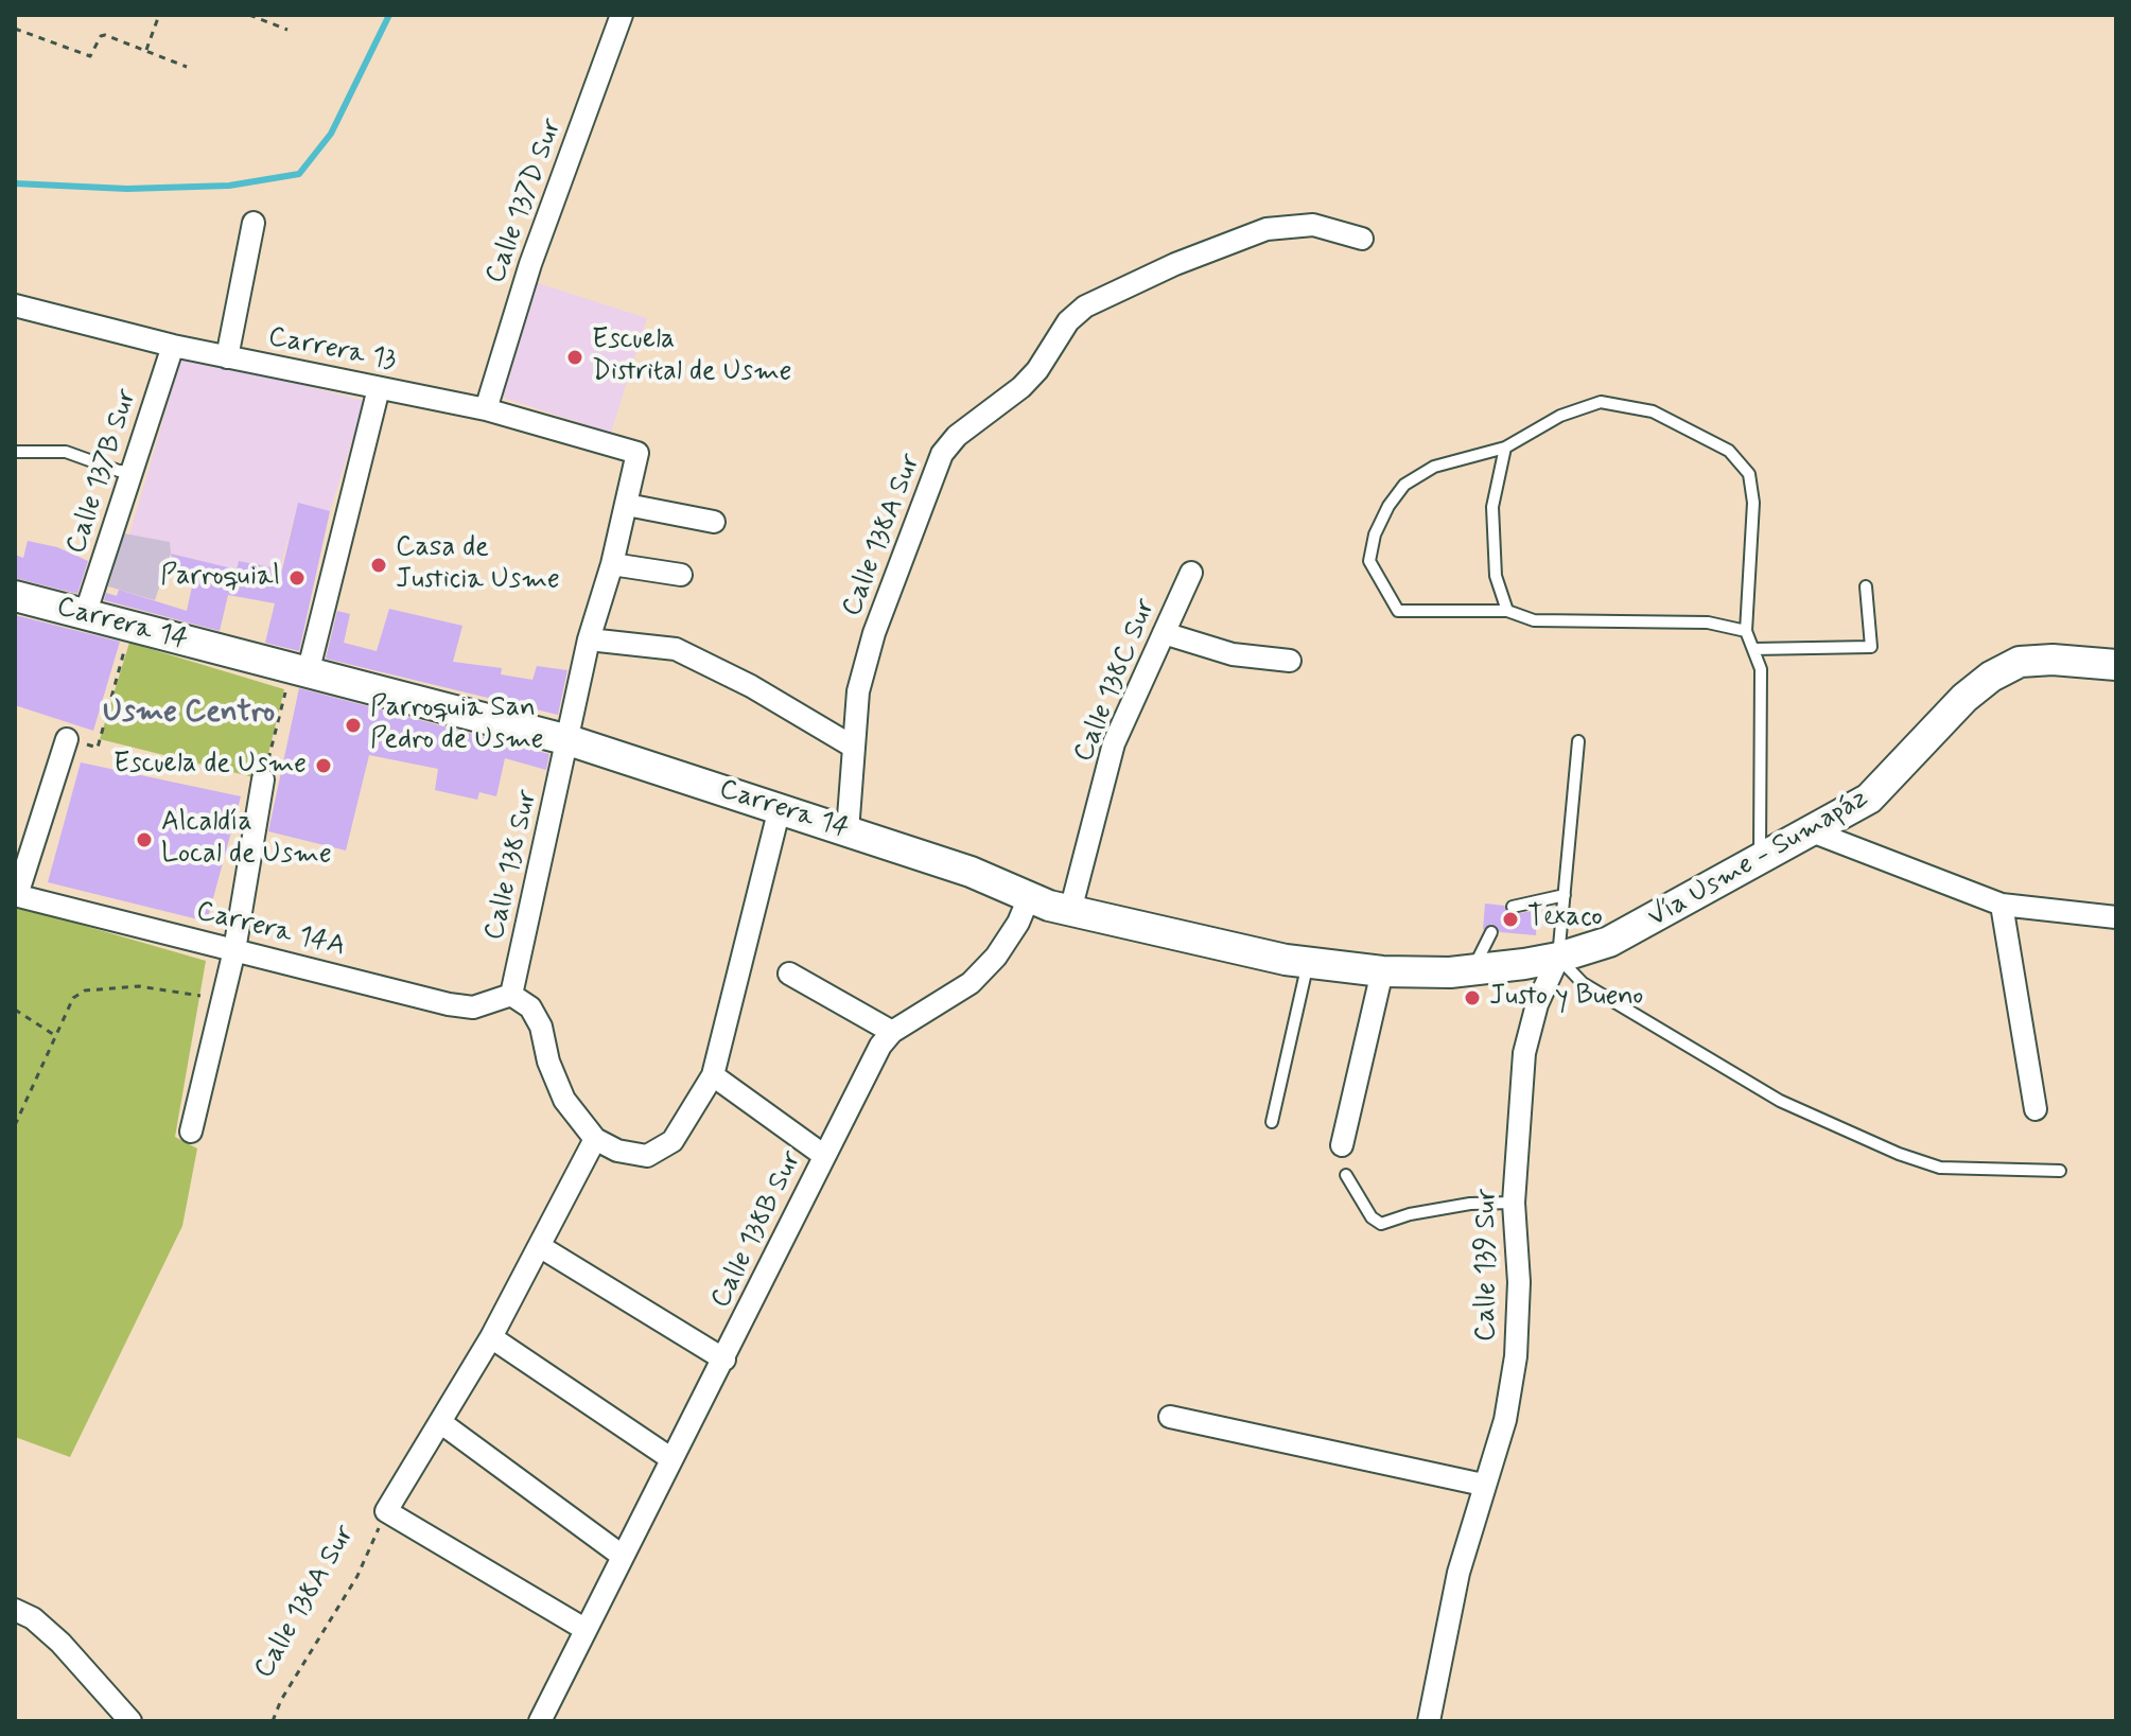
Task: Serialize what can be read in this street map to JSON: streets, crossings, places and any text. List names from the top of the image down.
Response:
{
  "streets": {
    "street": [
      "Calle 137D Sur",
      "Carrera 13",
      "Calle 137B Sur",
      "Calle 138A Sur",
      "Carrera 14",
      "Calle 138C Sur",
      "Vía Usme - Sumapáz",
      "Calle 138 Sur",
      "Carrera 14A",
      "Calle 138B Sur",
      "Calle 139 Sur"
    ]
  },
  "crossings": [
    ["Calle 137D Sur", "Carrera 13"],
    ["Carrera 13", "Calle 137B Sur"],
    ["Carrera 13", "Calle 138 Sur"],
    ["Calle 137B Sur", "Carrera 14"],
    ["Calle 138A Sur", "Carrera 14"],
    ["Carrera 14", "Calle 138C Sur"],
    ["Carrera 14", "Vía Usme - Sumapáz"],
    ["Carrera 14", "Calle 138 Sur"],
    ["Carrera 14", "Calle 138B Sur"],
    ["Carrera 14", "Calle 139 Sur"],
    ["Vía Usme - Sumapáz", "Calle 139 Sur"],
    ["Calle 138 Sur", "Carrera 14A"]
  ],
  "districts": ["Usme Centro"],
  "places": [
    "Escuela Distrital de Usme",
    "Casa de Justicia Usme",
    "Parroquial",
    "Parroquia San Pedro de Usme",
    "Escuela de Usme",
    "Alcaldía Local de Usme",
    "Texaco",
    "Justo y Bueno"
  ]
}
